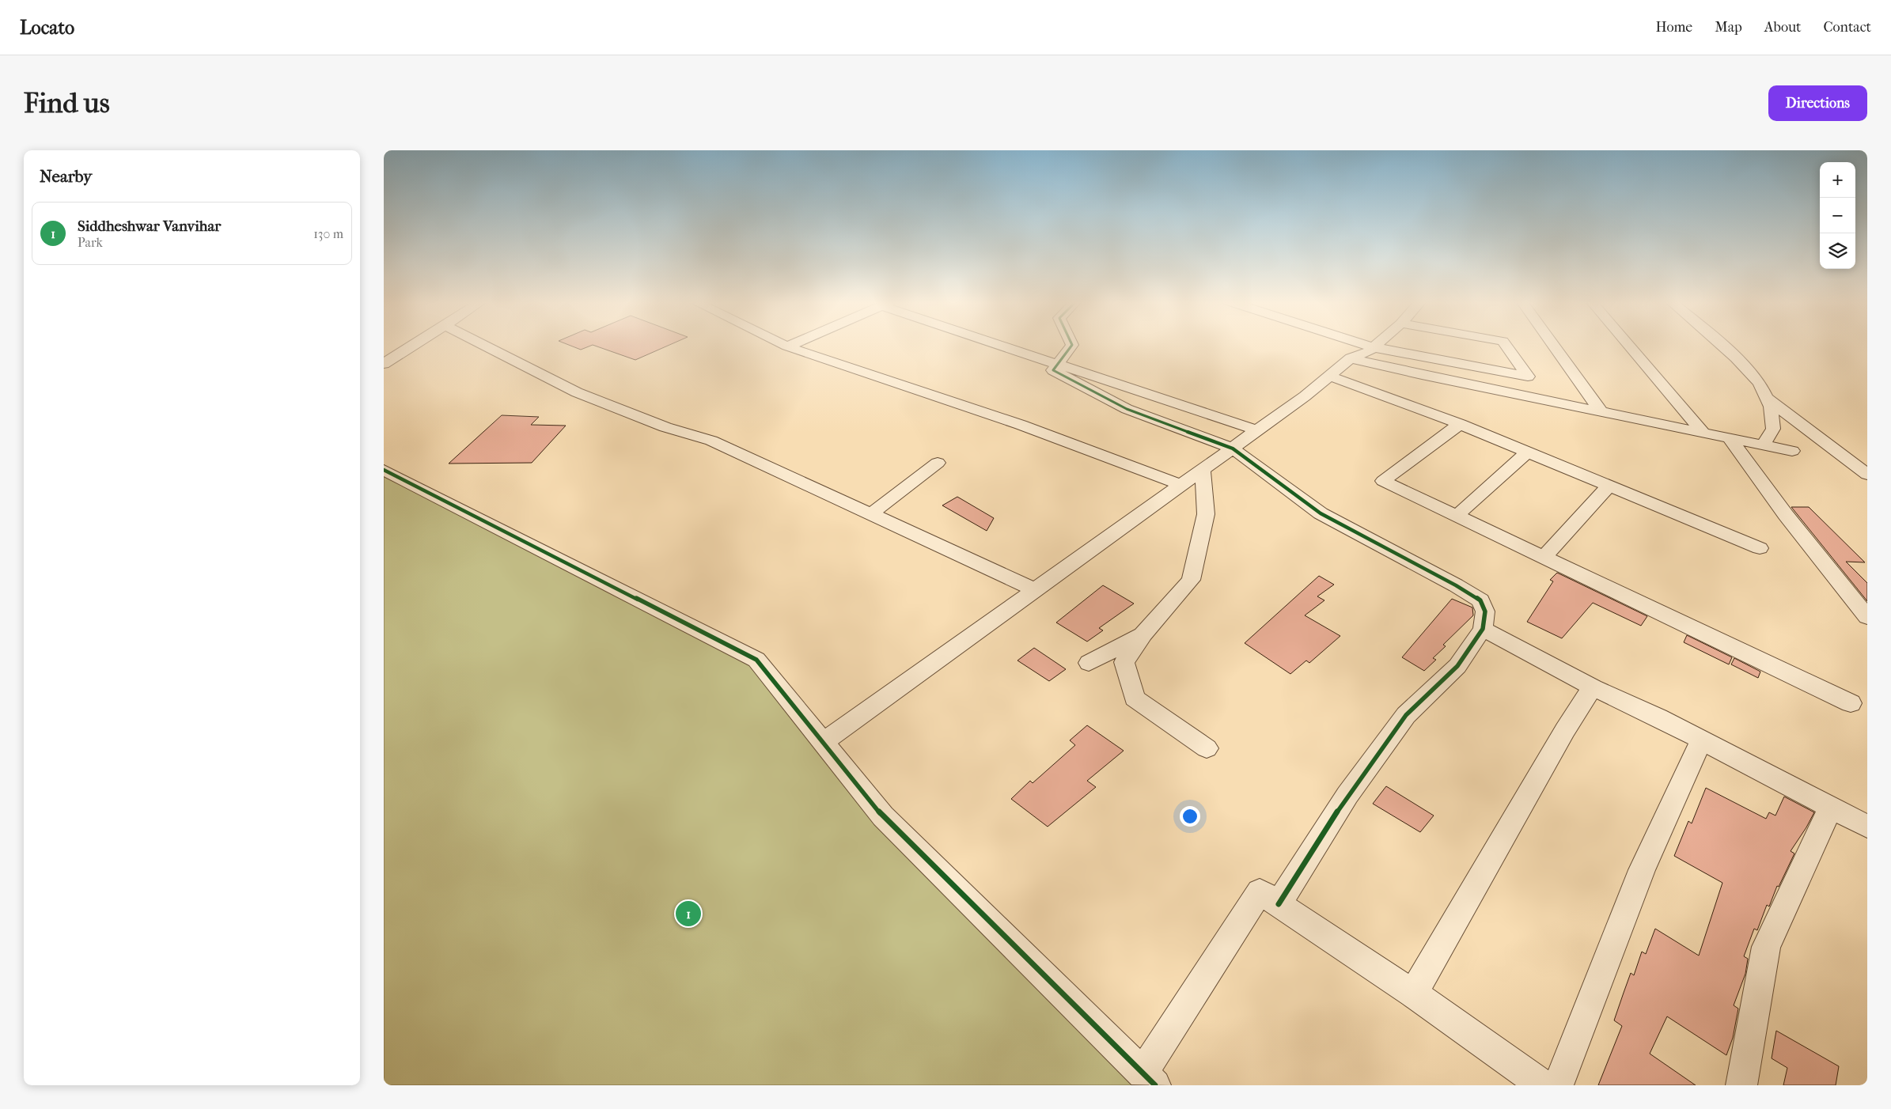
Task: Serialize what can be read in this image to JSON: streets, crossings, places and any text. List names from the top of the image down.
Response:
{
  "page": {
    "header": "Locato",
    "nav": [
      "Home",
      "Map",
      "About",
      "Contact"
    ],
    "buttons": "Directions",
    "title": "Find us",
    "heading": "Nearby",
    "map_buttons": ["+", "−"],
    "list": [
      {
        "mark": "1",
        "name": "Siddheshwar Vanvihar",
        "note": "Park",
        "value": "130 m"
      }
    ],
    "pins": "1"
  }
}
